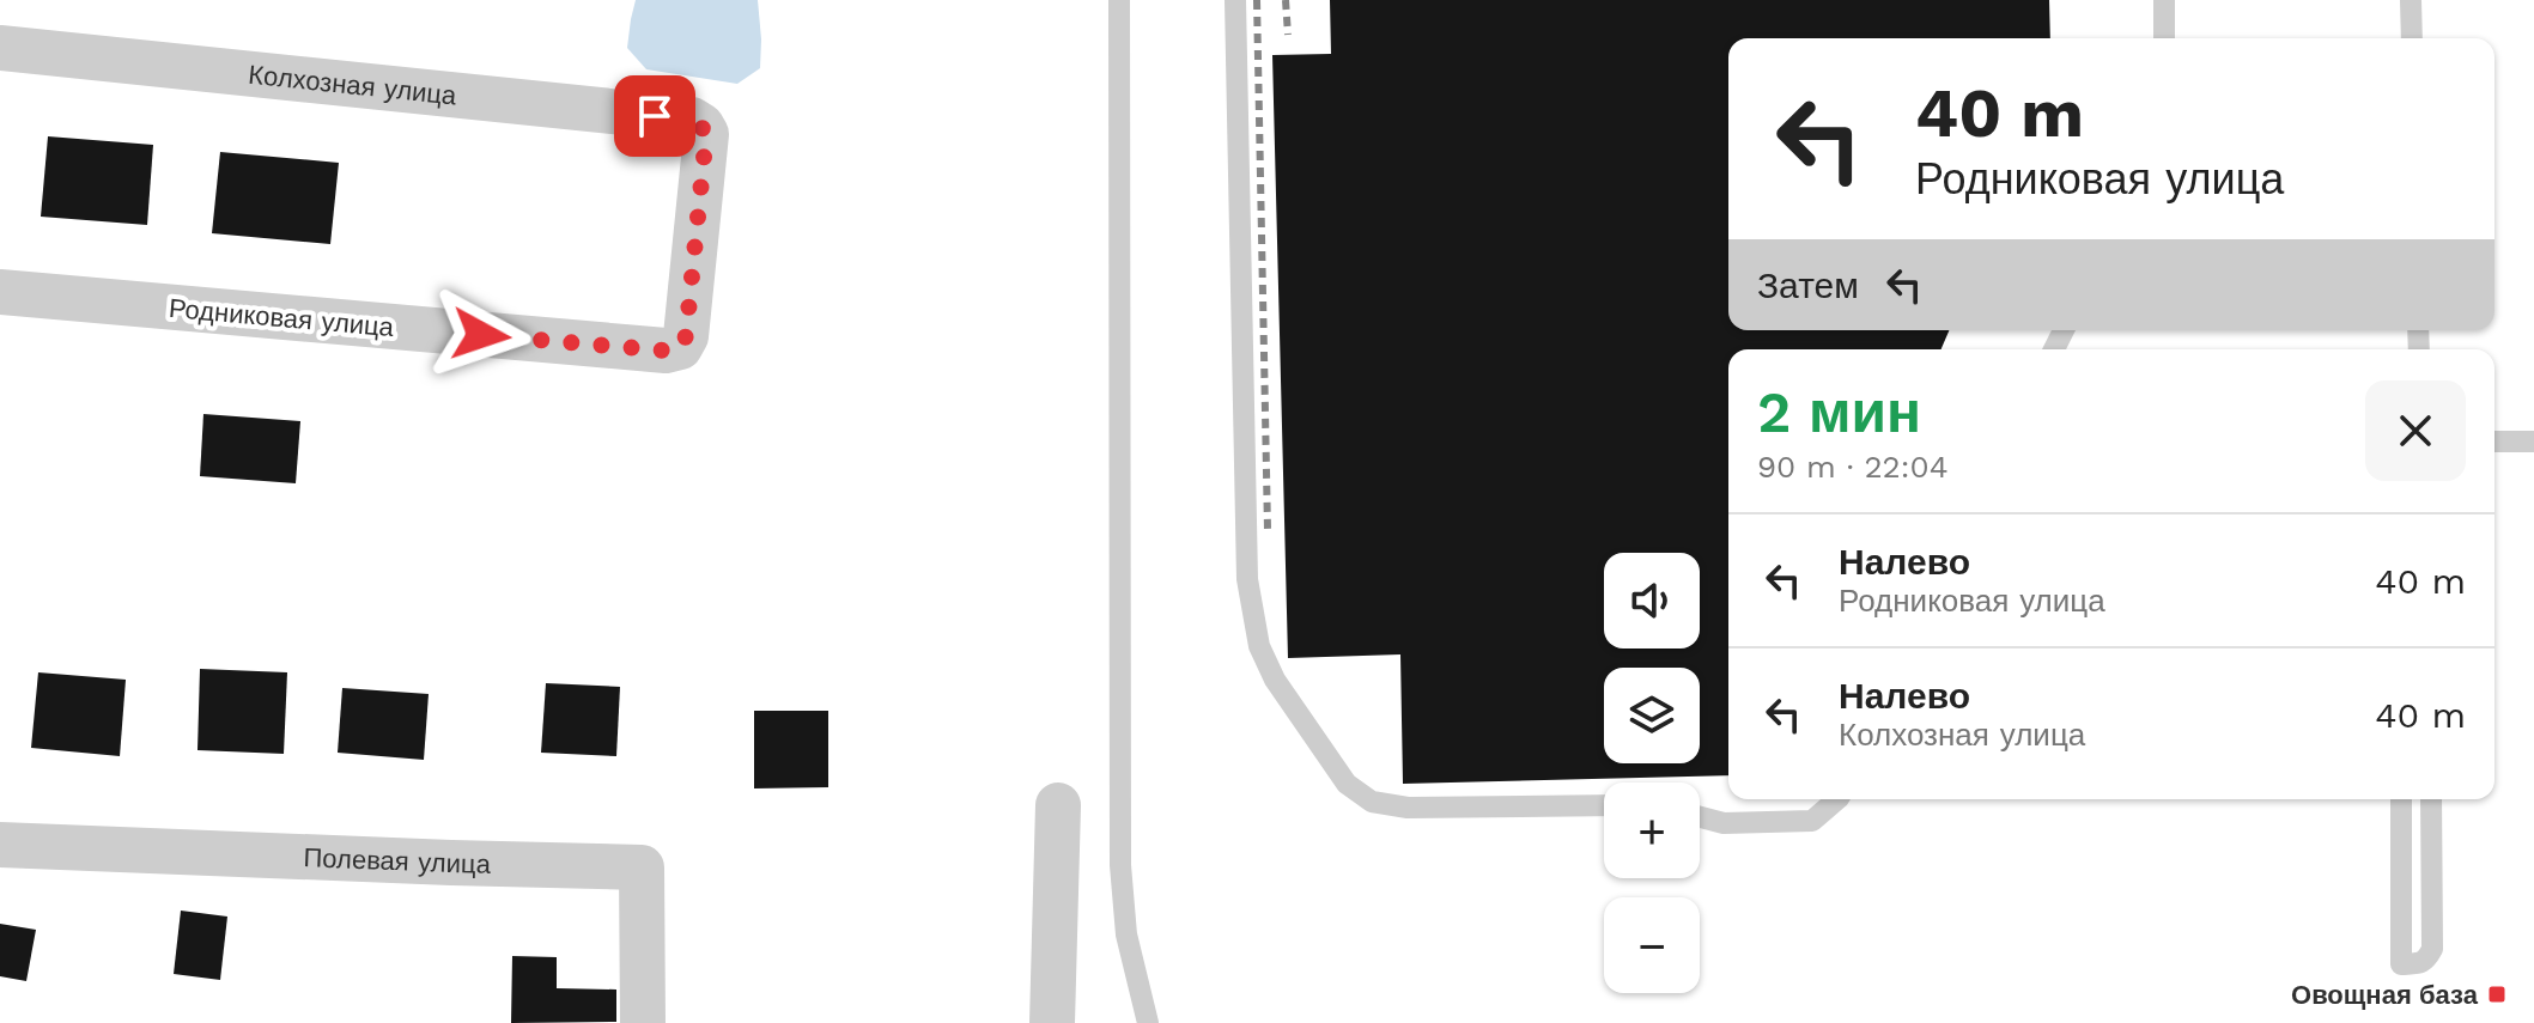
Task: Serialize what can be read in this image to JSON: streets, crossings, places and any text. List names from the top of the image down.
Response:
{
  "streets": {
    "street": ["Колхозная улица", "Родниковая улица", "Полевая улица"]
  },
  "crossings": [
    ["Колхозная улица", "Родниковая улица"]
  ],
  "places": {
    "transit": ["Овощная база"]
  },
  "page": {
    "turn": ["40 m", "Родниковая улица"],
    "then": "Затем",
    "heading": ["2 мин", "90 m · 22:04"],
    "list": [
      {
        "name": "Налево",
        "note": "Родниковая улица",
        "value": "40 m"
      },
      {
        "name": "Налево",
        "note": "Колхозная улица",
        "value": "40 m"
      }
    ],
    "map_buttons": ["+", "−"]
  }
}
